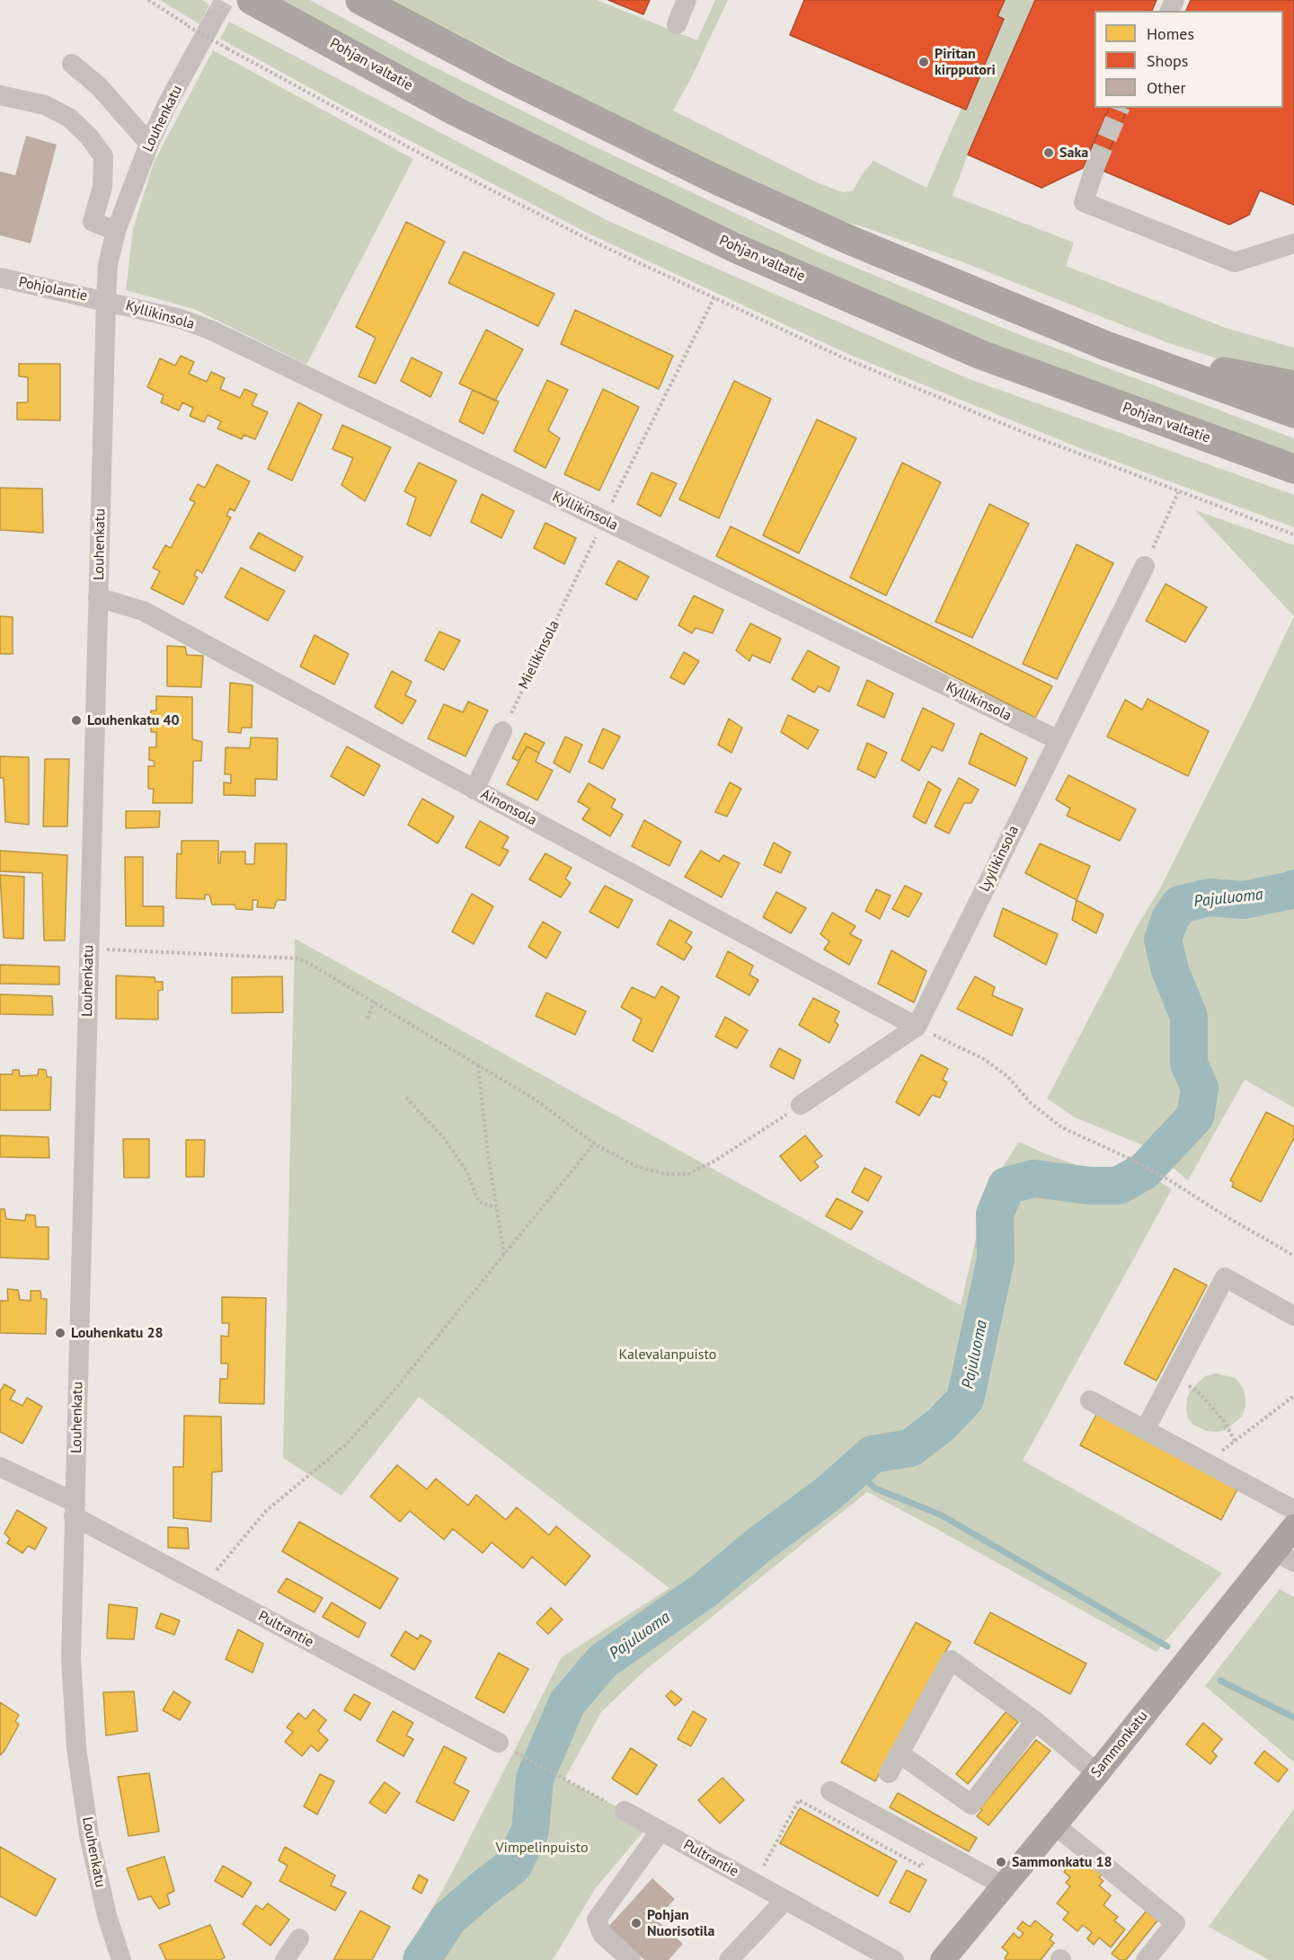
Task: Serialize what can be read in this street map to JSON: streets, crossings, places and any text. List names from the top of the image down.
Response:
{
  "streets": {
    "highway": ["Pohjan valtatie"],
    "main road": ["Sammonkatu"],
    "street": [
      "Louhenkatu",
      "Pohjolantie",
      "Kyllikinsola",
      "Ainonsola",
      "Lyylikinsola",
      "Pultrantie"
    ],
    "path": ["Mielikinsola"]
  },
  "crossings": [
    ["Louhenkatu", "Pohjolantie"],
    ["Louhenkatu", "Kyllikinsola"],
    ["Louhenkatu", "Ainonsola"],
    ["Louhenkatu", "Pultrantie"],
    ["Pohjolantie", "Kyllikinsola"],
    ["Kyllikinsola", "Mielikinsola"],
    ["Kyllikinsola", "Lyylikinsola"],
    ["Ainonsola", "Lyylikinsola"]
  ],
  "water": ["Pajuluoma"],
  "parks": ["Kalevalanpuisto", "Vimpelinpuisto"],
  "places": [
    "Piritan kirpputori",
    "Saka",
    "Louhenkatu 40",
    "Louhenkatu 28",
    "Sammonkatu 18",
    "Pohjan Nuorisotila"
  ],
  "legend": ["Homes", "Shops", "Other"]
}
